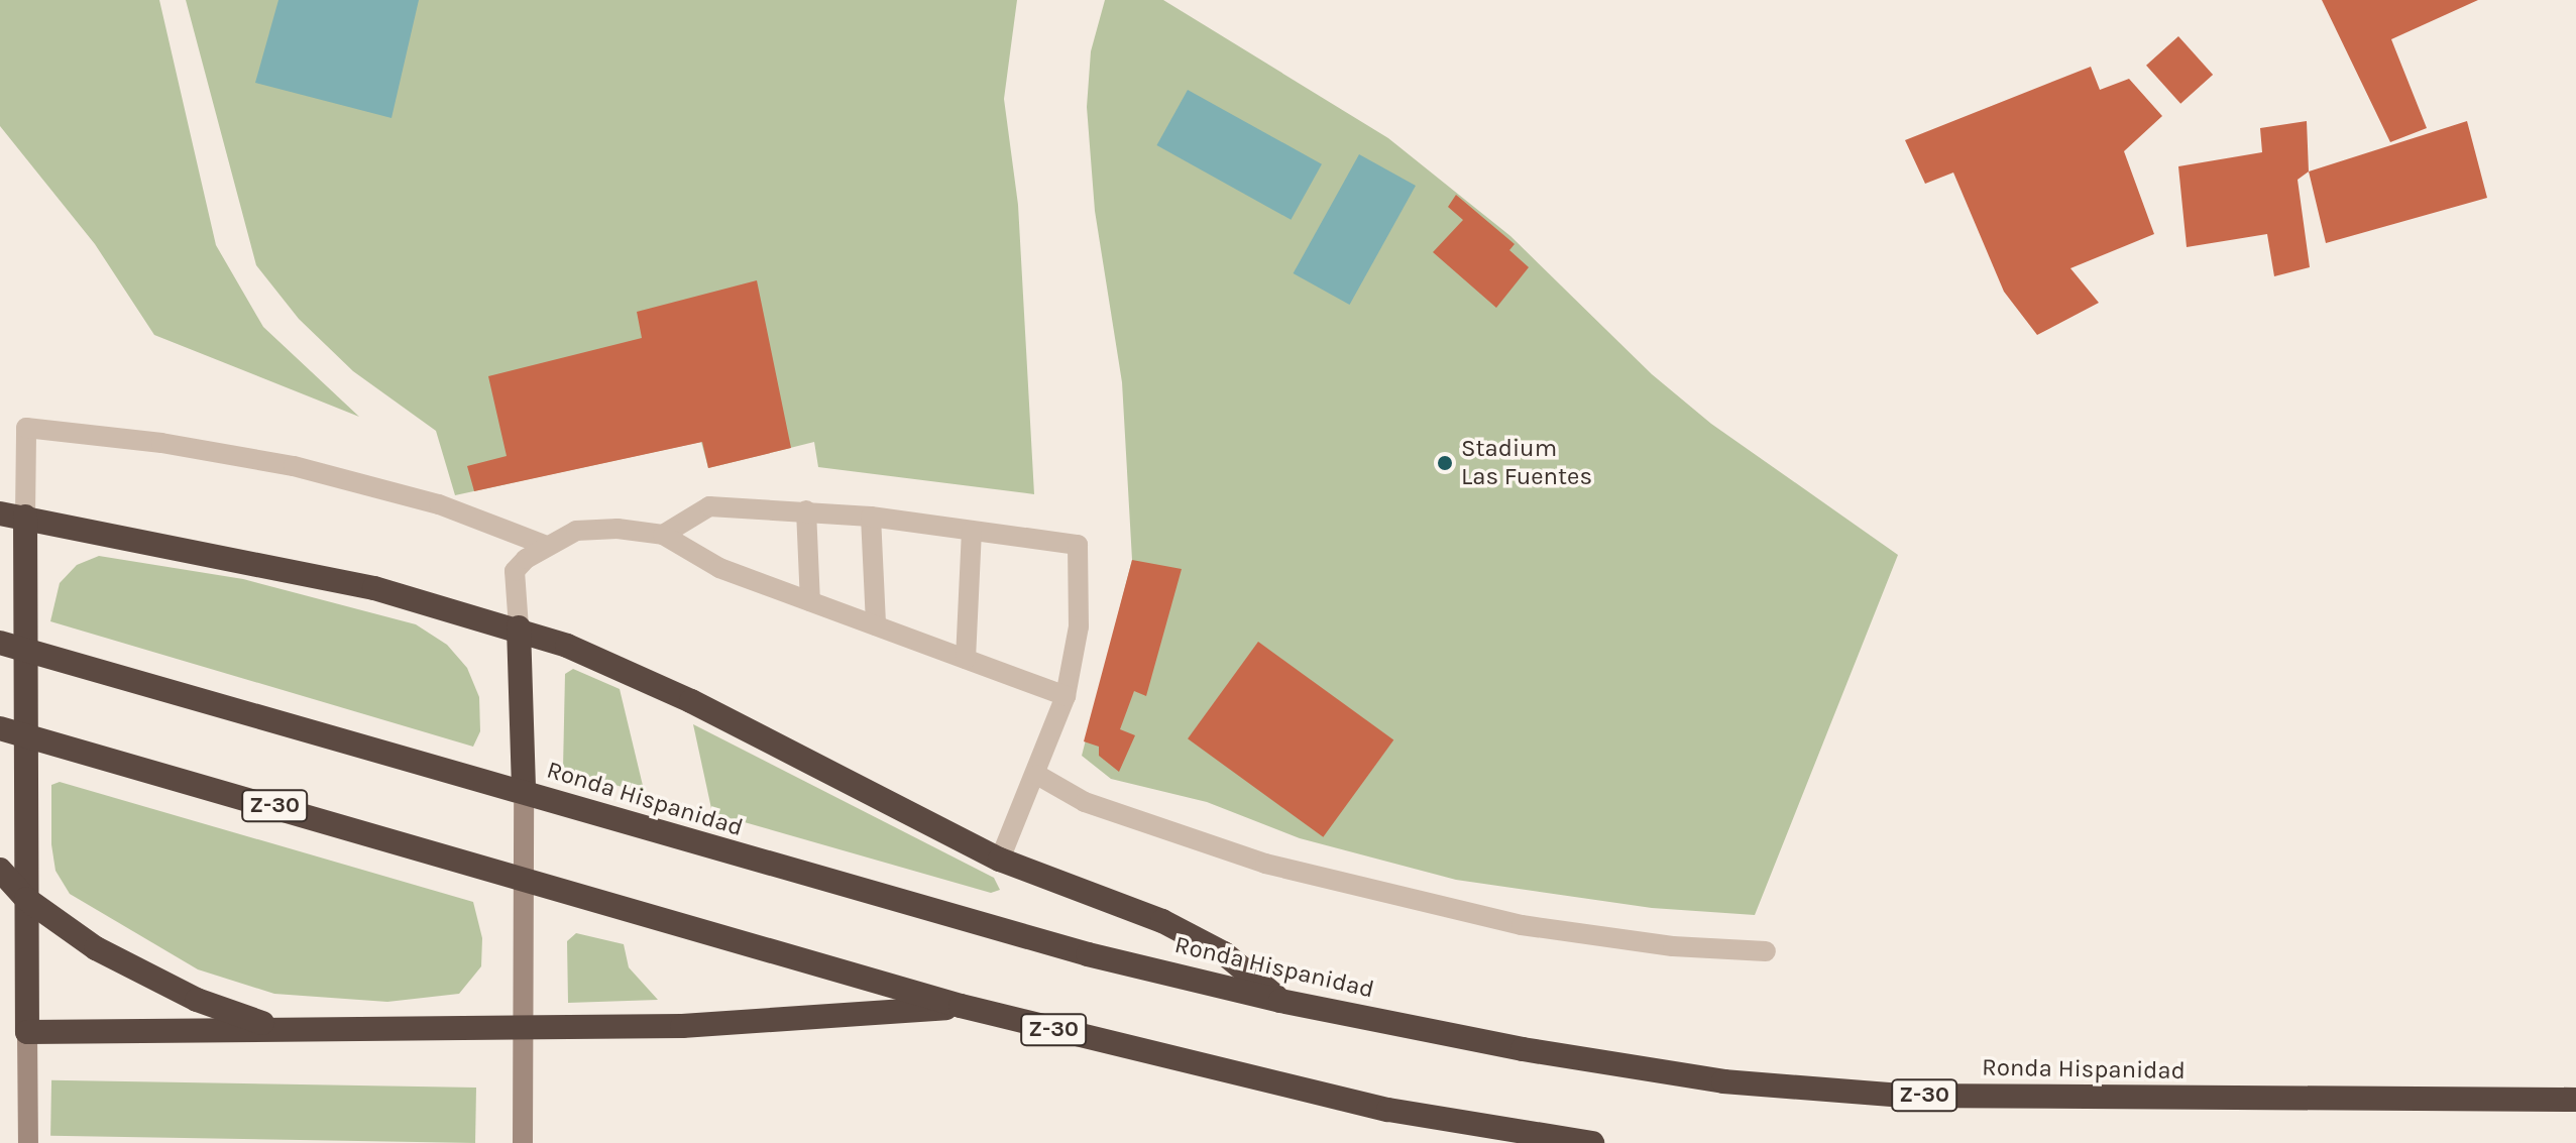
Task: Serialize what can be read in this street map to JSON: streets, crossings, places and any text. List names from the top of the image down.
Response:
{
  "streets": {
    "highway": ["Ronda Hispanidad", "Z-30"]
  },
  "places": ["Stadium Las Fuentes"]
}
